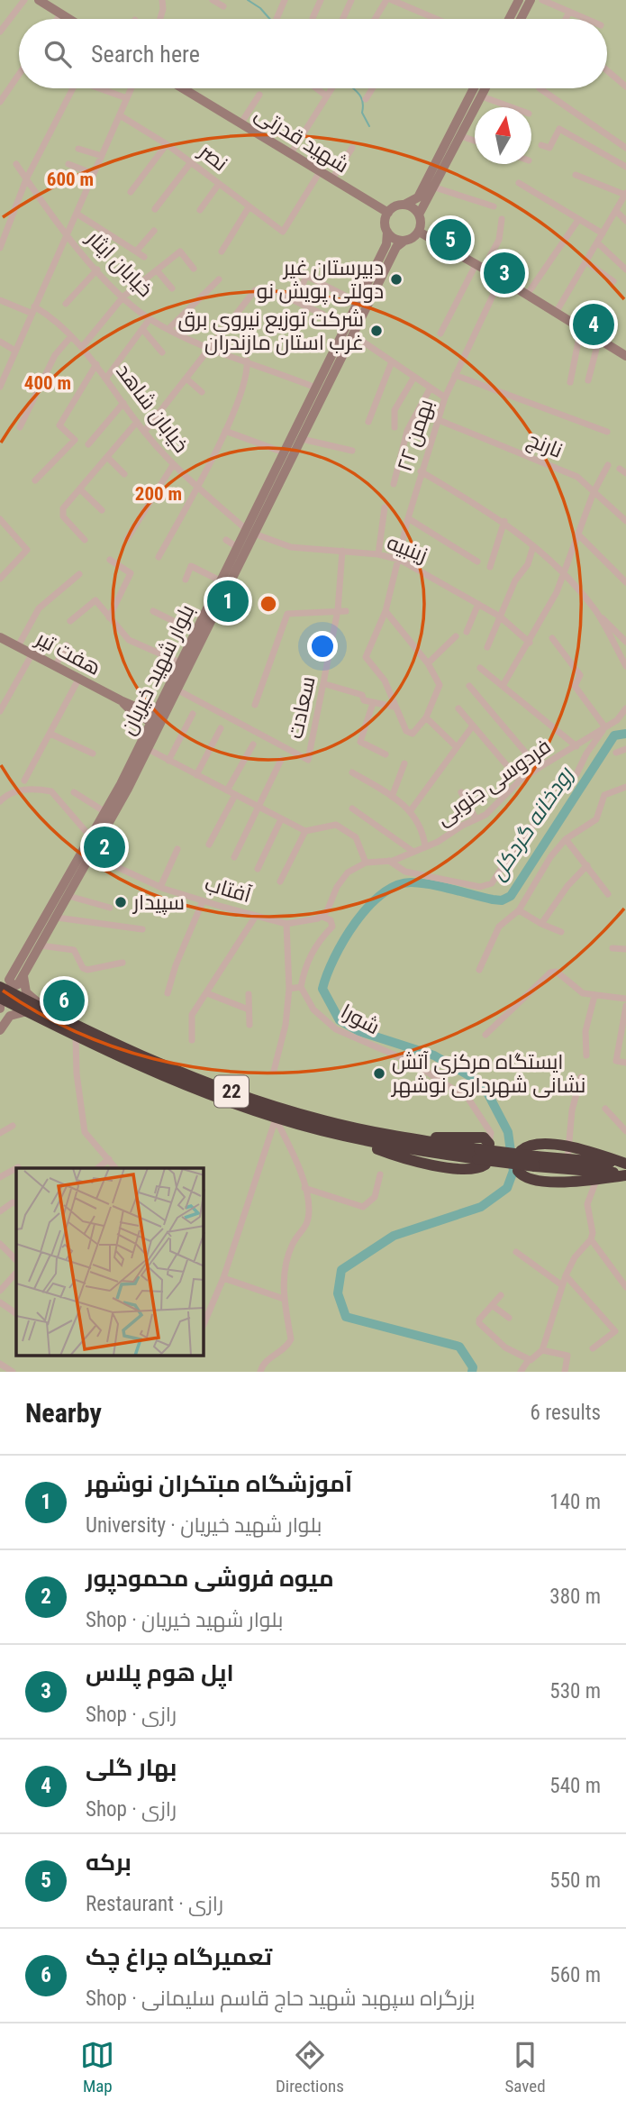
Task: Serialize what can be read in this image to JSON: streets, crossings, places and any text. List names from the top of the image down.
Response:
{
  "streets": {
    "highway": ["22"],
    "main road": ["شهید قدرتی", "هفت تیر", "بلوار شهید خیریان"],
    "street": [
      "نصر",
      "خیابان ایثار",
      "خیابان شاهد",
      "۲۲ بهمن",
      "نارنج",
      "زینبیه",
      "سعادت",
      "فردوسی جنوبی",
      "آفتاب",
      "شورا"
    ]
  },
  "crossings": [
    ["شهید قدرتی", "نصر"],
    ["شهید قدرتی", "بلوار شهید خیریان"],
    ["خیابان ایثار", "بلوار شهید خیریان"],
    ["خیابان شاهد", "زینبیه"],
    ["خیابان شاهد", "بلوار شهید خیریان"],
    ["۲۲ بهمن", "نارنج"],
    ["۲۲ بهمن", "زینبیه"],
    ["زینبیه", "بلوار شهید خیریان"],
    ["زینبیه", "سعادت"],
    ["هفت تیر", "بلوار شهید خیریان"],
    ["بلوار شهید خیریان", "سعادت"],
    ["بلوار شهید خیریان", "آفتاب"],
    ["بلوار شهید خیریان", "22"]
  ],
  "water": ["رودخانه گردکل"],
  "places": [
    "دبیرستان غیر دولتی پویش نو",
    "شرکت توزیع نیروی برق غرب استان مازندران",
    "سپیدار",
    "ایستگاه مرکزی آتش نشانی شهرداری نوشهر"
  ],
  "north": "top",
  "page": {
    "search": "Search here",
    "pins": [
      "5",
      "3",
      "4",
      "1",
      "2",
      "6"
    ],
    "heading": ["Nearby", "6 results"],
    "list": [
      {
        "mark": "1",
        "name": "آموزشگاه مبتکران نوشهر",
        "note": "University · بلوار شهید خیریان",
        "value": "140 m"
      },
      {
        "mark": "2",
        "name": "میوه فروشی محمودپور",
        "note": "Shop · بلوار شهید خیریان",
        "value": "380 m"
      },
      {
        "mark": "3",
        "name": "اپل هوم پلاس",
        "note": "Shop · رازی",
        "value": "530 m"
      },
      {
        "mark": "4",
        "name": "بهار گلی",
        "note": "Shop · رازی",
        "value": "540 m"
      },
      {
        "mark": "5",
        "name": "برکه",
        "note": "Restaurant · رازی",
        "value": "550 m"
      },
      {
        "mark": "6",
        "name": "تعمیرگاه چراغ چک",
        "note": "Shop · بزرگراه سپهبد شهید حاج قاسم سلیمانی",
        "value": "560 m"
      }
    ],
    "nav": ["Map", "Directions", "Saved"]
  },
  "rings": ["600 m", "400 m", "200 m"]
}
